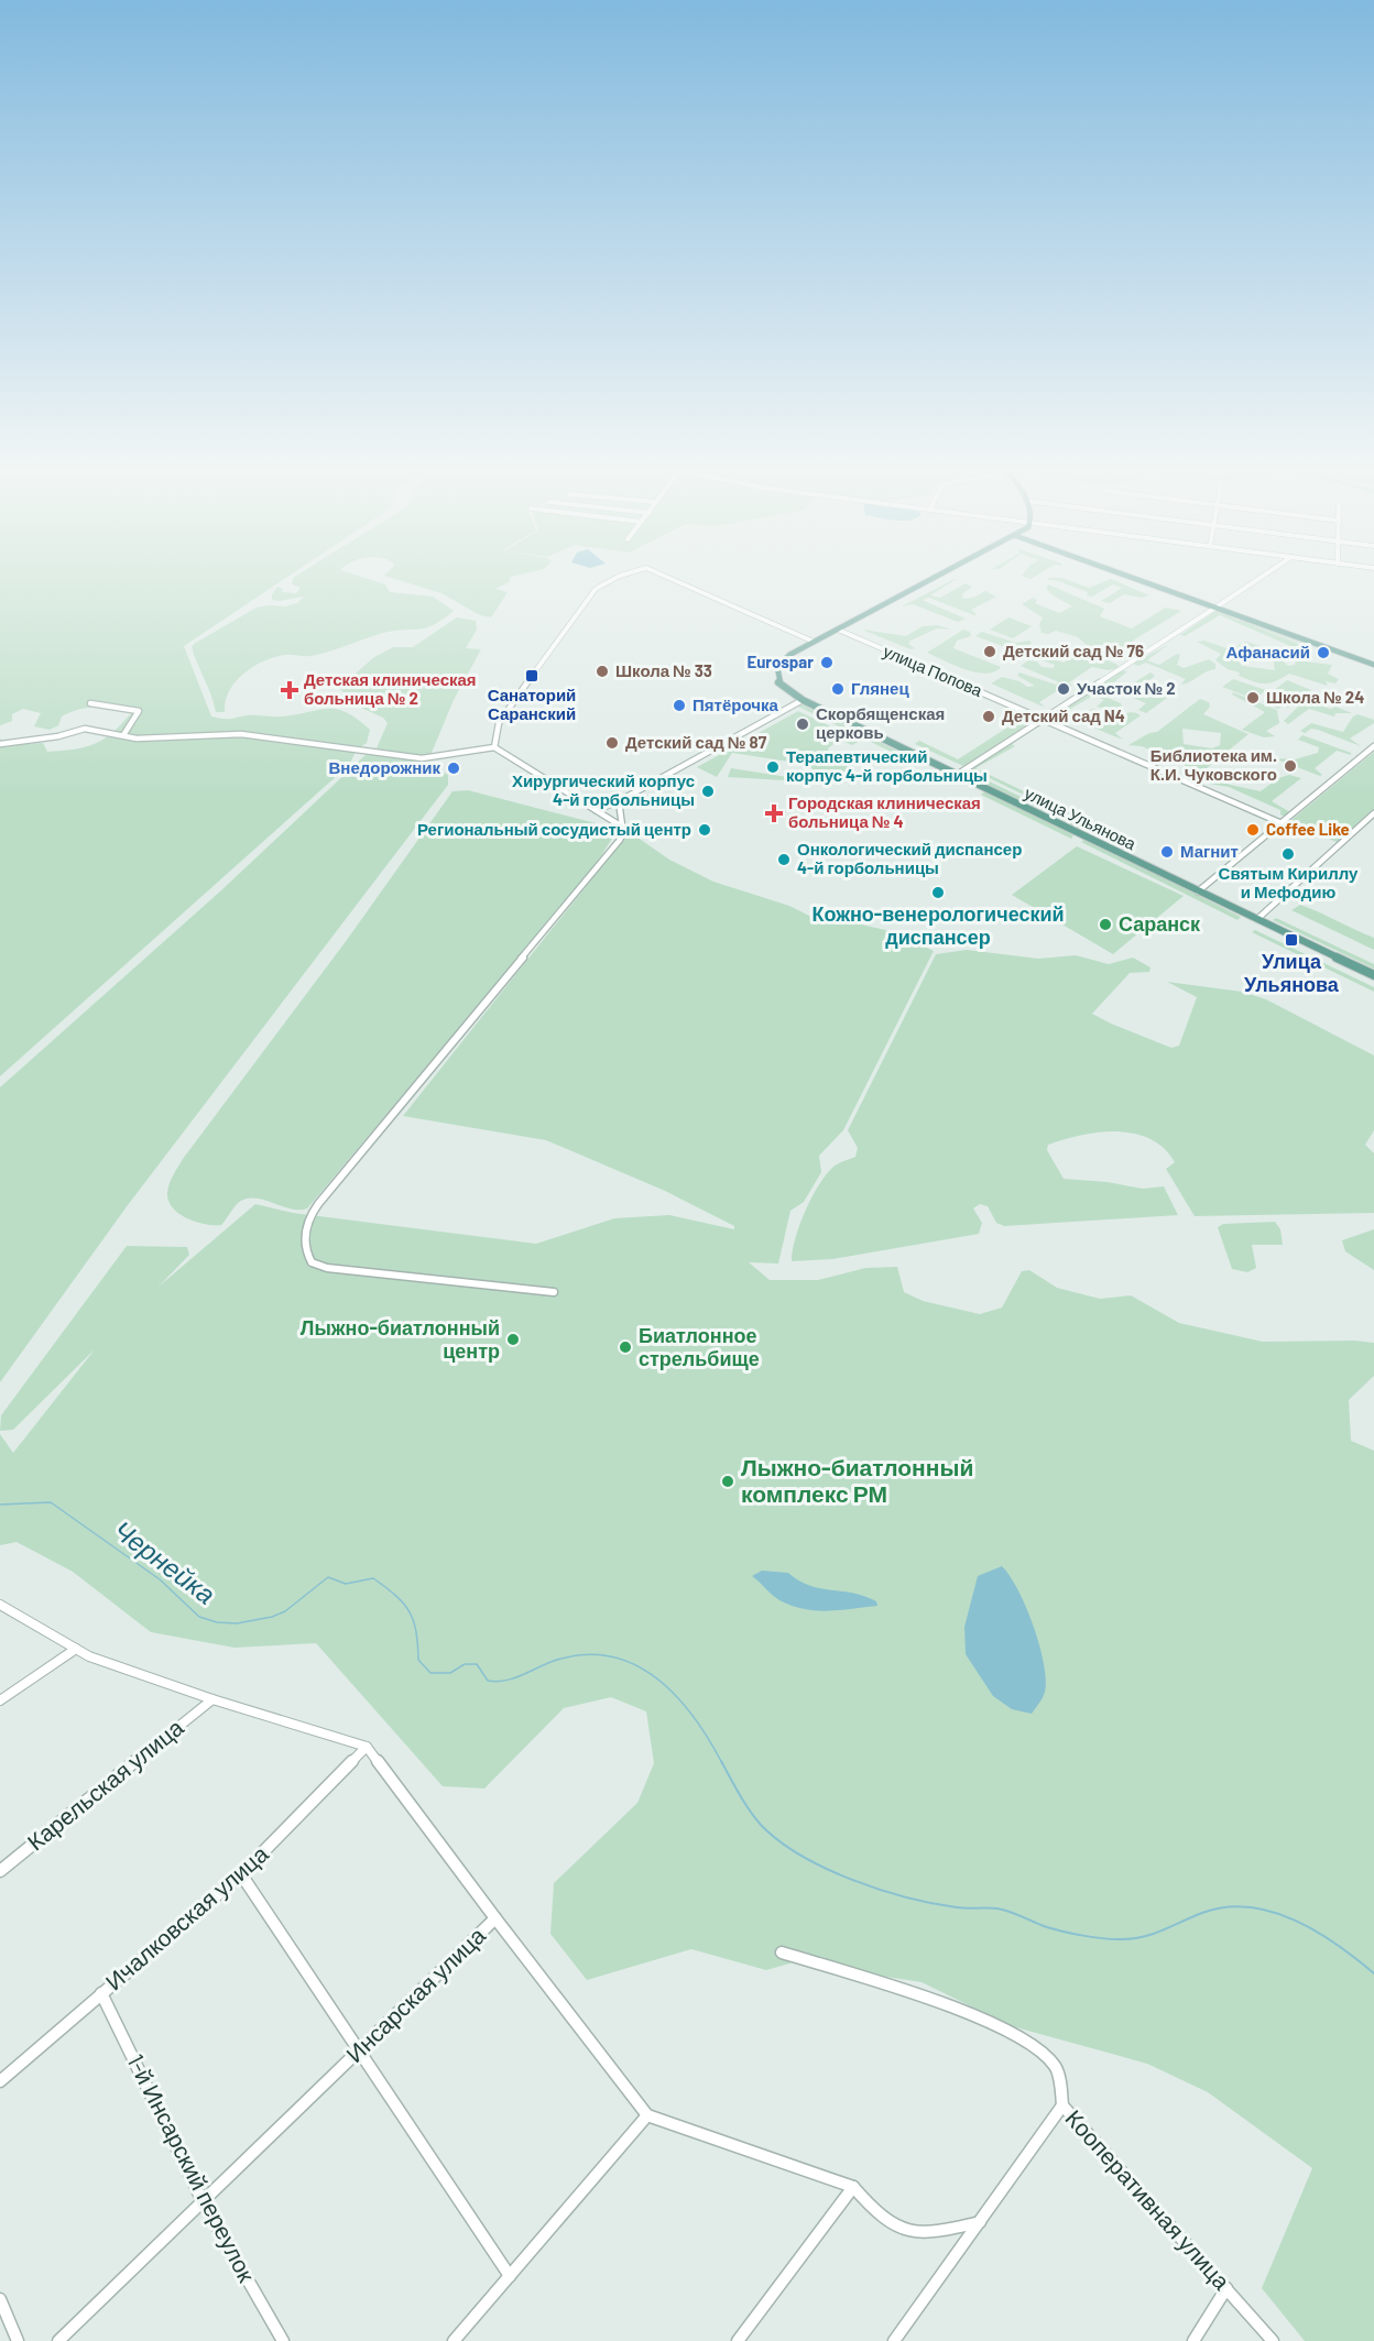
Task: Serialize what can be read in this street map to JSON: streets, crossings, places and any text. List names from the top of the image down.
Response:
{
  "streets": {
    "main road": ["улица Ульянова"],
    "street": [
      "улица Попова",
      "Карельская улица",
      "Ичалковская улица",
      "Инсарская улица",
      "1-й Инсарский переулок",
      "Кооперативная улица"
    ]
  },
  "crossings": [
    ["Ичалковская улица", "1-й Инсарский переулок"],
    ["Инсарская улица", "1-й Инсарский переулок"]
  ],
  "water": ["Чернейка"],
  "places": {
    "other": [
      "Детский сад № 76",
      "Афанасий",
      "Eurospar",
      "Школа № 33",
      "Глянец",
      "Участок № 2",
      "Школа № 24",
      "Пятёрочка",
      "Детский сад N4",
      "Скорбященская церковь",
      "Детский сад № 87",
      "Библиотека им. К.И. Чуковского",
      "Терапевтический корпус 4-й горбольницы",
      "Внедорожник",
      "Хирургический корпус 4-й горбольницы",
      "Региональный сосудистый центр",
      "Coffee Like",
      "Магнит",
      "Святым Кириллу и Мефодию",
      "Онкологический диспансер 4-й горбольницы",
      "Кожно-венерологический диспансер",
      "Саранск",
      "Лыжно-биатлонный центр",
      "Биатлонное стрельбище",
      "Лыжно-биатлонный комплекс РМ"
    ],
    "transit": ["Санаторий Саранский", "Улица Ульянова"],
    "health": ["Детская клиническая больница № 2", "Городская клиническая больница № 4"]
  }
}
